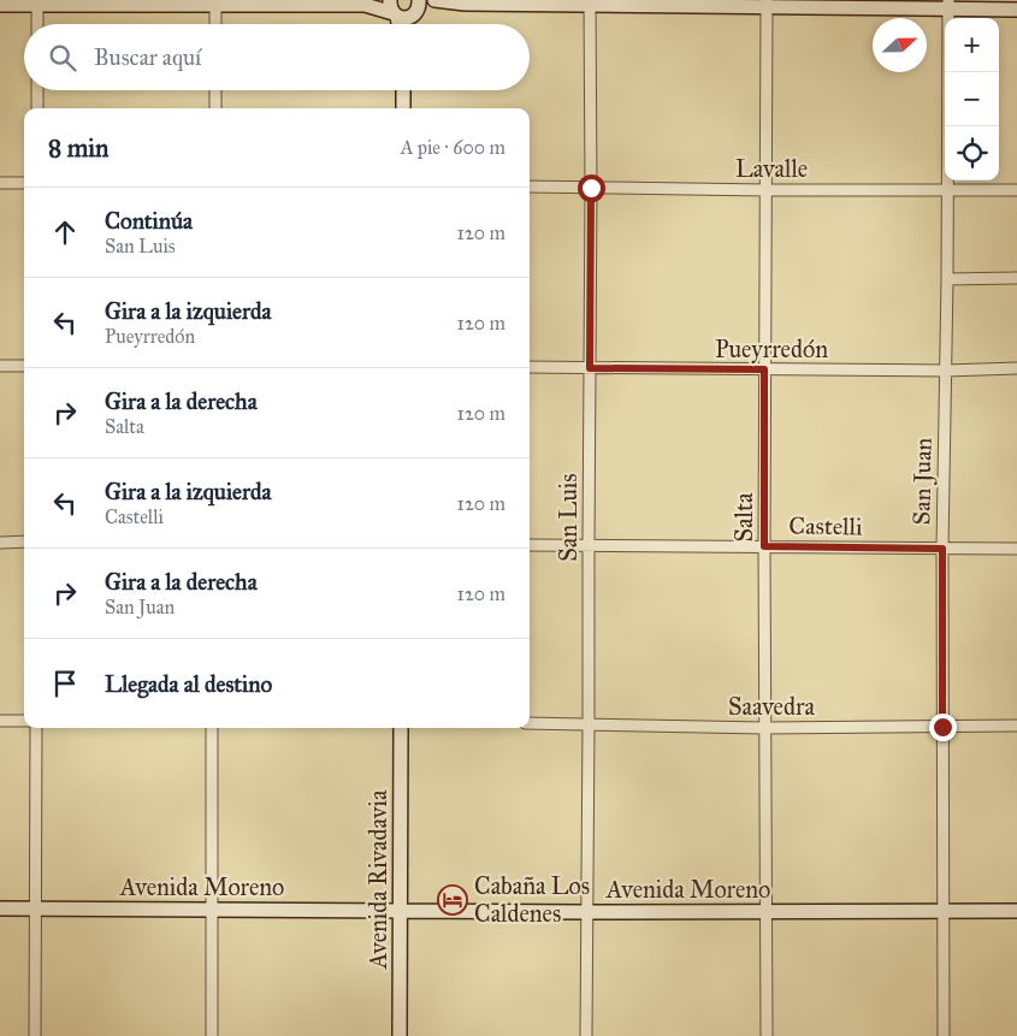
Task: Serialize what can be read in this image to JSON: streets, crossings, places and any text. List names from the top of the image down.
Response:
{
  "streets": {
    "street": [
      "Lavalle",
      "Pueyrredón",
      "San Juan",
      "San Luis",
      "Salta",
      "Castelli",
      "Saavedra",
      "Avenida Rivadavia",
      "Avenida Moreno"
    ]
  },
  "crossings": [
    ["Lavalle", "San Juan"],
    ["Lavalle", "San Luis"],
    ["Lavalle", "Salta"],
    ["Pueyrredón", "San Juan"],
    ["Pueyrredón", "San Luis"],
    ["Pueyrredón", "Salta"],
    ["San Juan", "Castelli"],
    ["San Juan", "Saavedra"],
    ["San Juan", "Avenida Moreno"],
    ["San Luis", "Castelli"],
    ["San Luis", "Saavedra"],
    ["San Luis", "Avenida Moreno"],
    ["Salta", "Castelli"],
    ["Salta", "Saavedra"],
    ["Salta", "Avenida Moreno"],
    ["Avenida Rivadavia", "Avenida Moreno"]
  ],
  "places": {
    "hotel": ["Cabaña Los Caldenes"]
  },
  "north": "right",
  "page": {
    "map_buttons": ["+", "−"],
    "search": "Buscar aquí",
    "heading": ["8 min", "A pie · 600 m"],
    "list": [
      ["Continúa", "San Luis", "120 m"],
      ["Gira a la izquierda", "Pueyrredón", "120 m"],
      ["Gira a la derecha", "Salta", "120 m"],
      ["Gira a la izquierda", "Castelli", "120 m"],
      ["Gira a la derecha", "San Juan", "120 m"],
      "Llegada al destino"
    ]
  }
}
